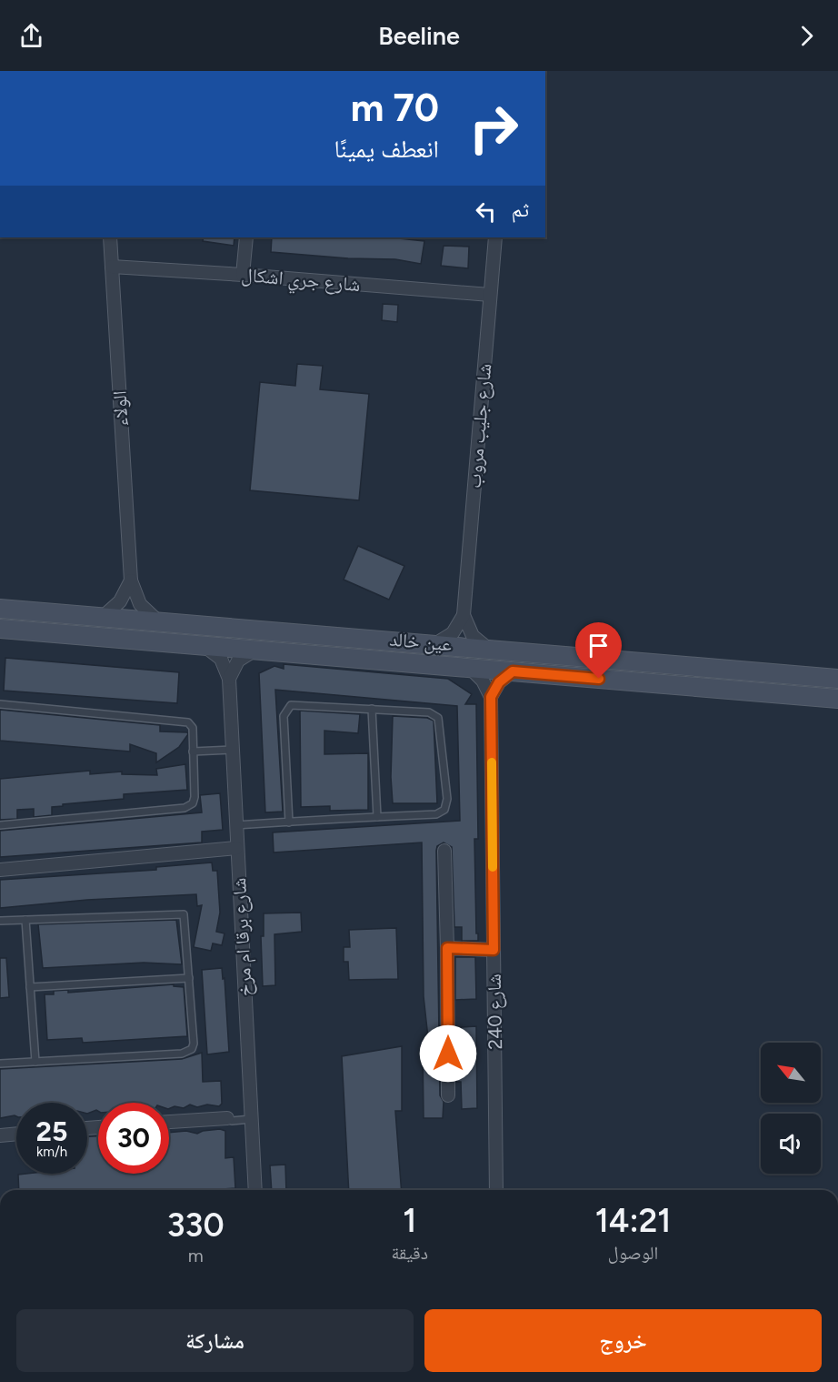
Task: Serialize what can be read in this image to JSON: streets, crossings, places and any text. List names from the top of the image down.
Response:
{
  "streets": {
    "street": [
      "شارع جري اشكال",
      "الولاء",
      "شارع جليب مروب",
      "عين خالد",
      "شارع برقا ام مرخ",
      "شارع 240"
    ]
  },
  "crossings": [
    ["شارع جري اشكال", "الولاء"],
    ["شارع جري اشكال", "شارع جليب مروب"],
    ["الولاء", "عين خالد"],
    ["عين خالد", "شارع برقا ام مرخ"]
  ],
  "north": "top left",
  "page": {
    "header": "Beeline",
    "turn": ["70 m", "انعطف يمينًا"],
    "then": "ثم",
    "speed": "25 km/h",
    "limit": "30",
    "eta": [
      "14:21",
      "الوصول",
      "1",
      "دقيقة",
      "330",
      "m"
    ],
    "buttons": ["خروج", "مشاركة"]
  }
}
